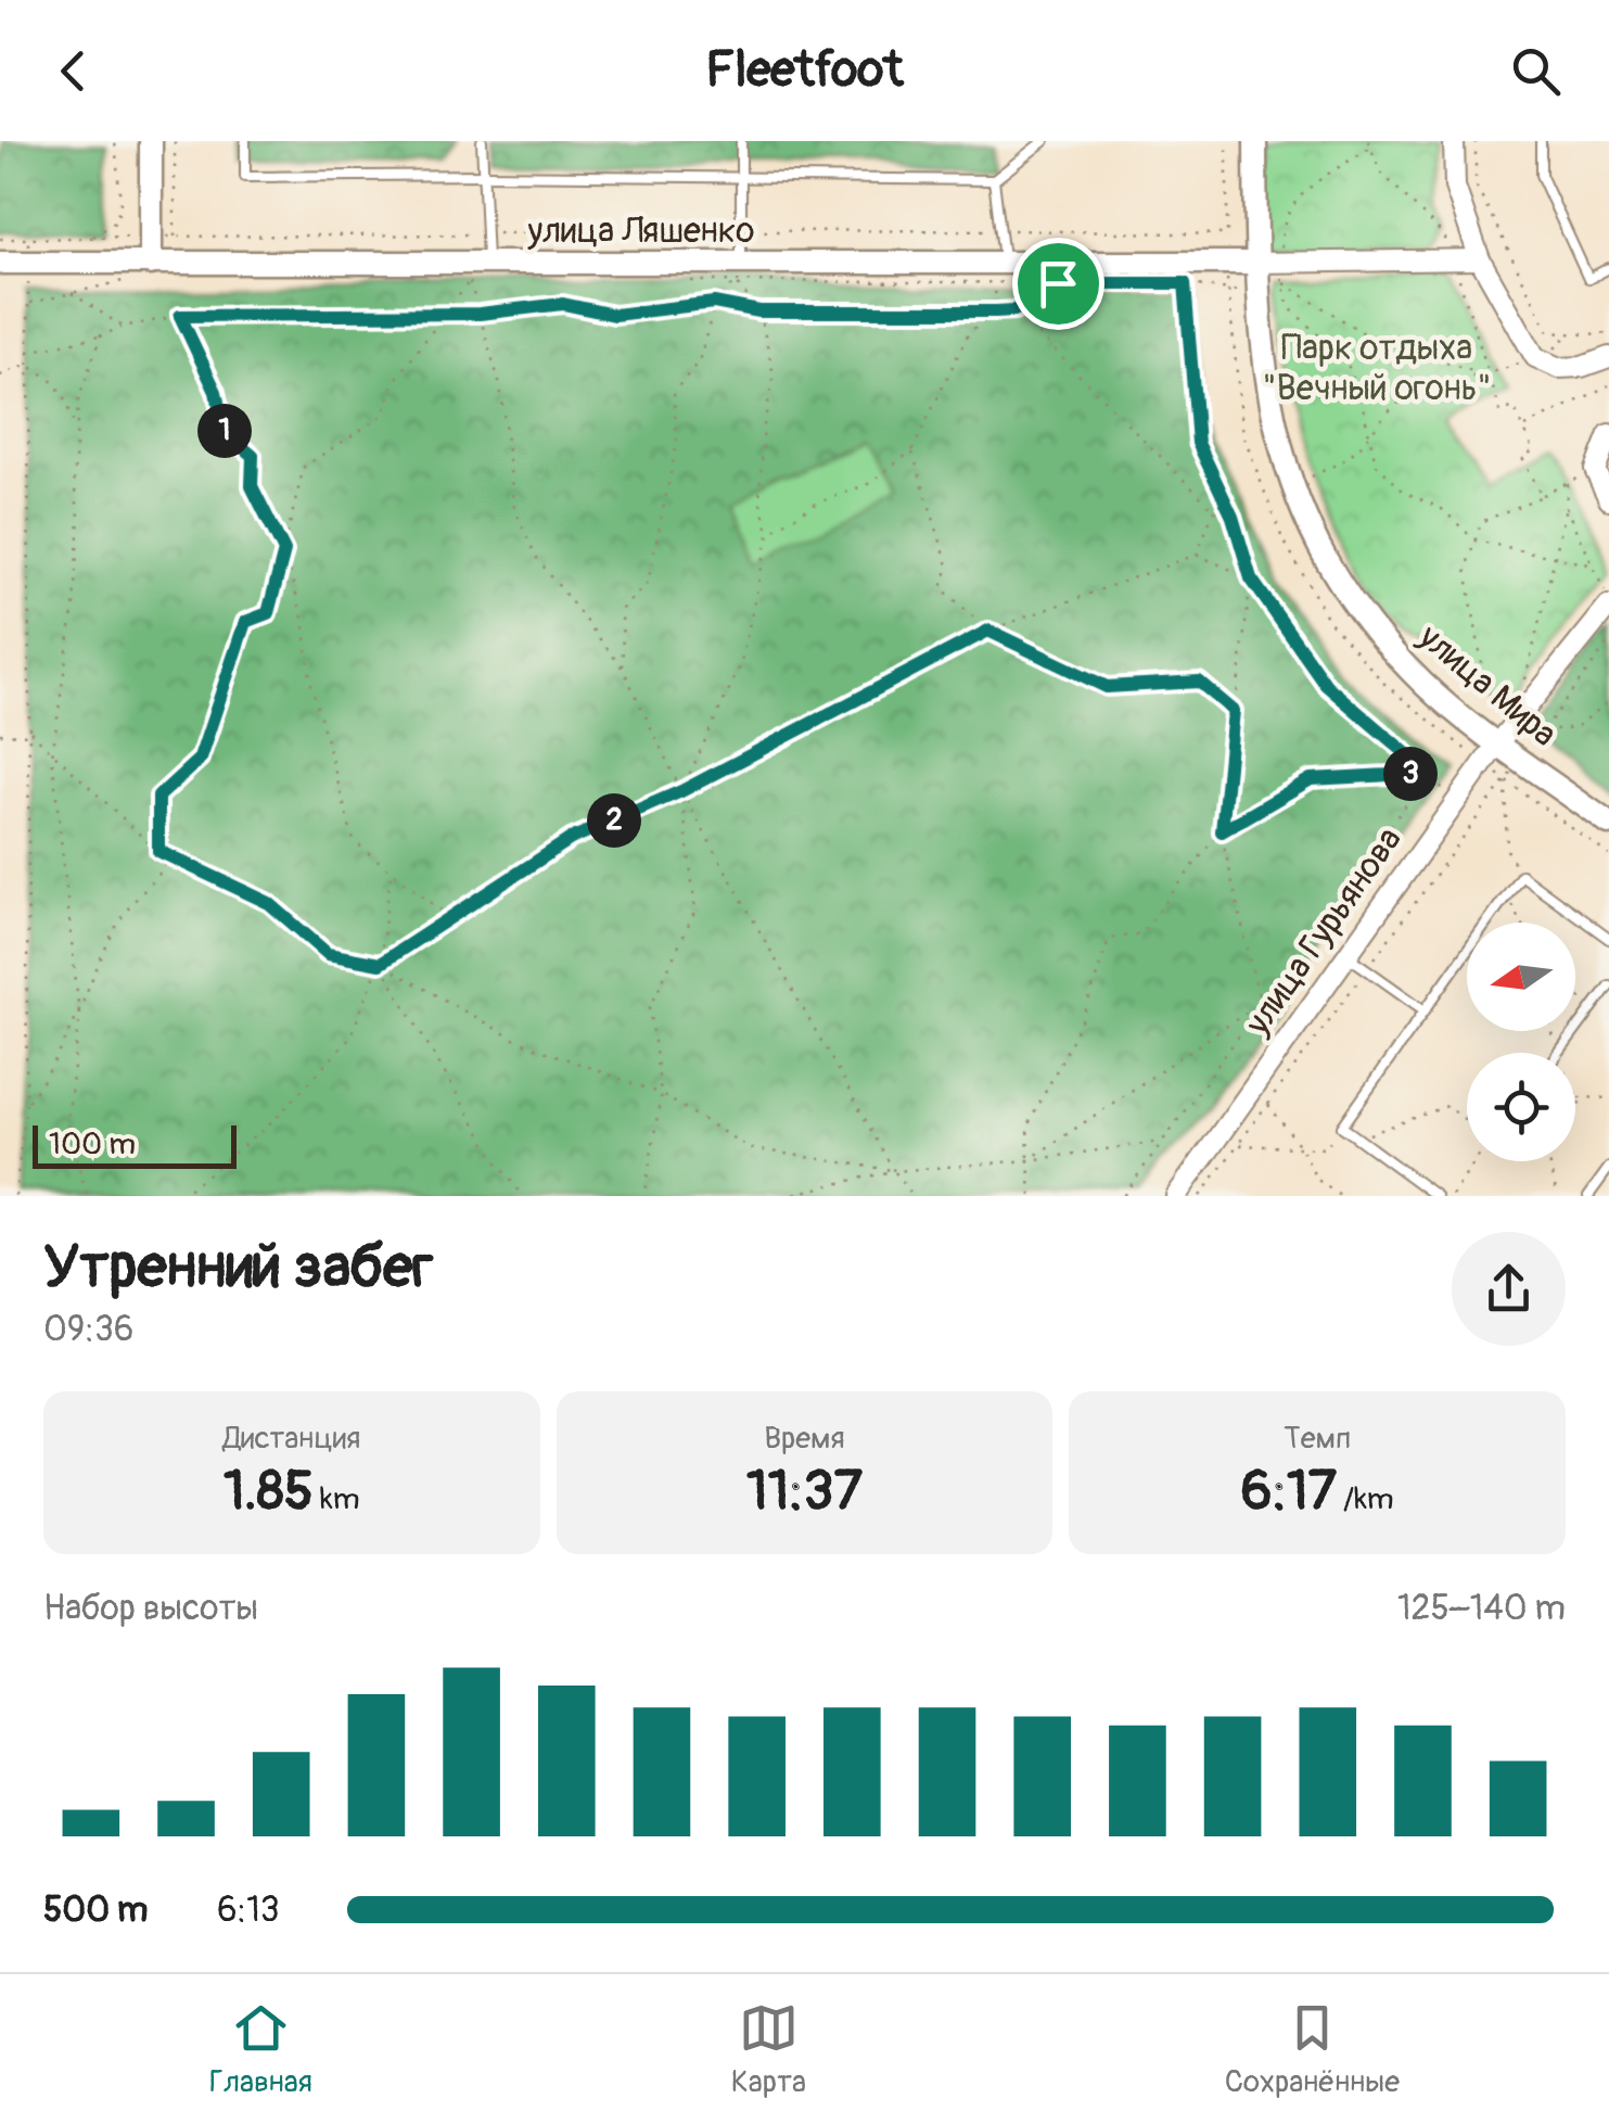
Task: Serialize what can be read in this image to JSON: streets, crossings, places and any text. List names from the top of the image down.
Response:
{
  "streets": {
    "main road": ["улица Ляшенко", "улица Мира"],
    "street": ["улица Гурьянова"]
  },
  "crossings": [
    ["улица Ляшенко", "улица Мира"],
    ["улица Мира", "улица Гурьянова"]
  ],
  "parks": ["Парк отдыха \"Вечный огонь\""],
  "scale_bar": "100 m",
  "north": "left",
  "page": {
    "header": "Fleetfoot",
    "pins": ["1", "3", "2"],
    "scale": "100 m",
    "heading": ["Утренний забег", "09:36"],
    "stats": [
      ["Дистанция", "1.85 km"],
      ["Время", "11:37"],
      ["Темп", "6:17 /km"]
    ],
    "chart": ["Набор высоты", "125–140 m"],
    "list": [
      {
        "name": "500 m",
        "note": "6:13"
      }
    ],
    "tabs": ["Главная", "Карта", "Сохранённые"]
  }
}
